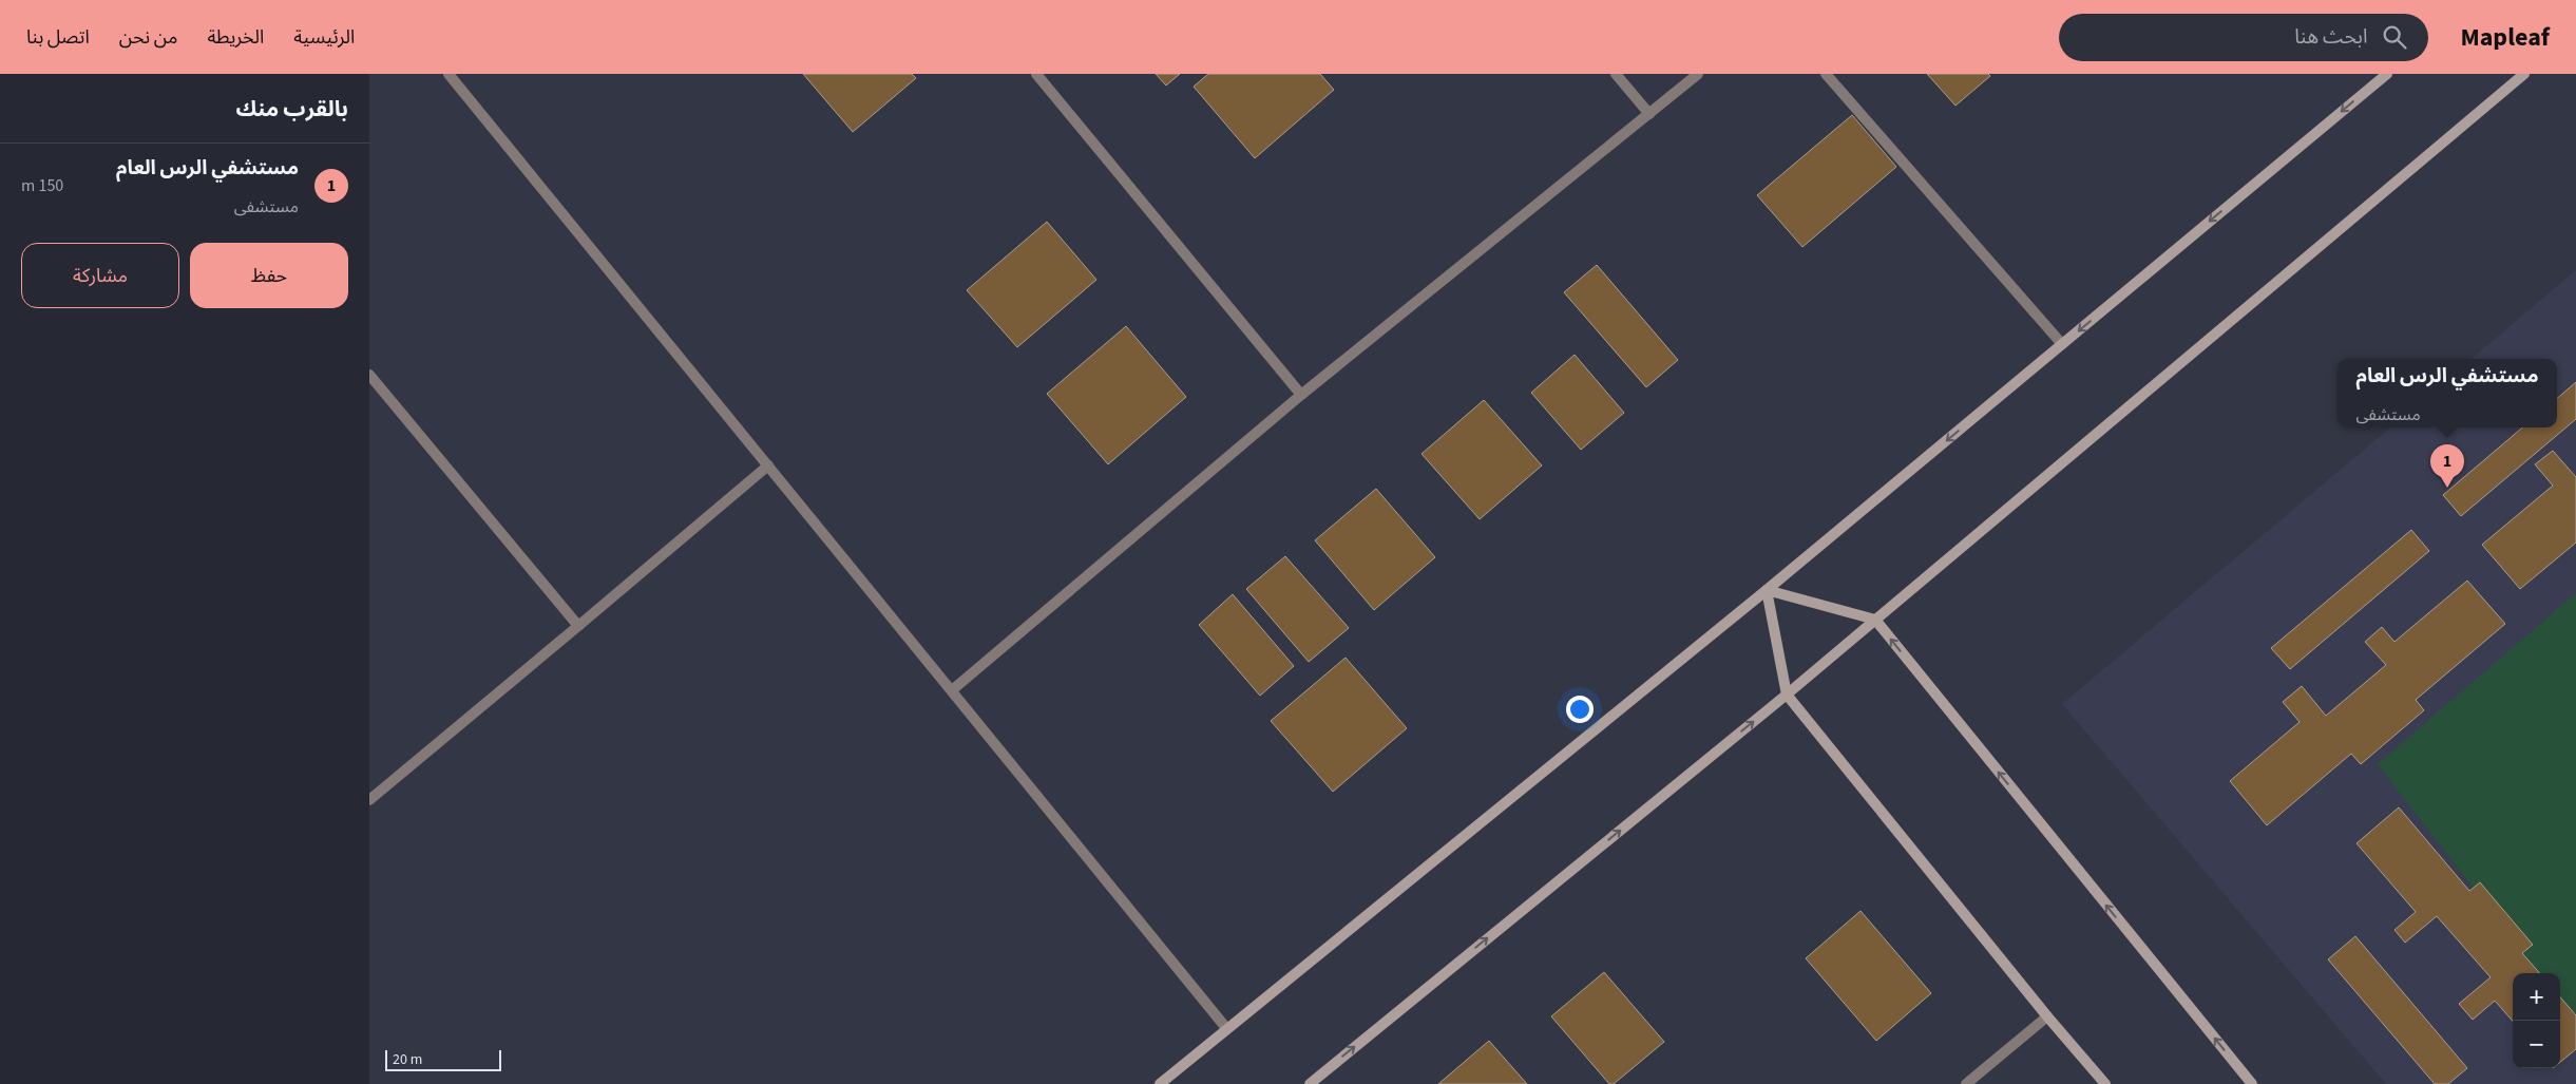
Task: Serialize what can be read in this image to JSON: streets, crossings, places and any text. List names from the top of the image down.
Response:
{
  "scale_bar": "20 m",
  "page": {
    "header": "Mapleaf",
    "search": "ابحث هنا",
    "nav": [
      "الرئيسية",
      "الخريطة",
      "من نحن",
      "اتصل بنا"
    ],
    "heading": "بالقرب منك",
    "list": [
      {
        "mark": "1",
        "name": "مستشفي الرس العام",
        "note": "مستشفى",
        "value": "150 m"
      }
    ],
    "buttons": ["حفظ", "مشاركة"],
    "popup": ["مستشفي الرس العام", "مستشفى"],
    "pins": "1",
    "map_buttons": ["+", "−"],
    "scale": "20 m"
  }
}
